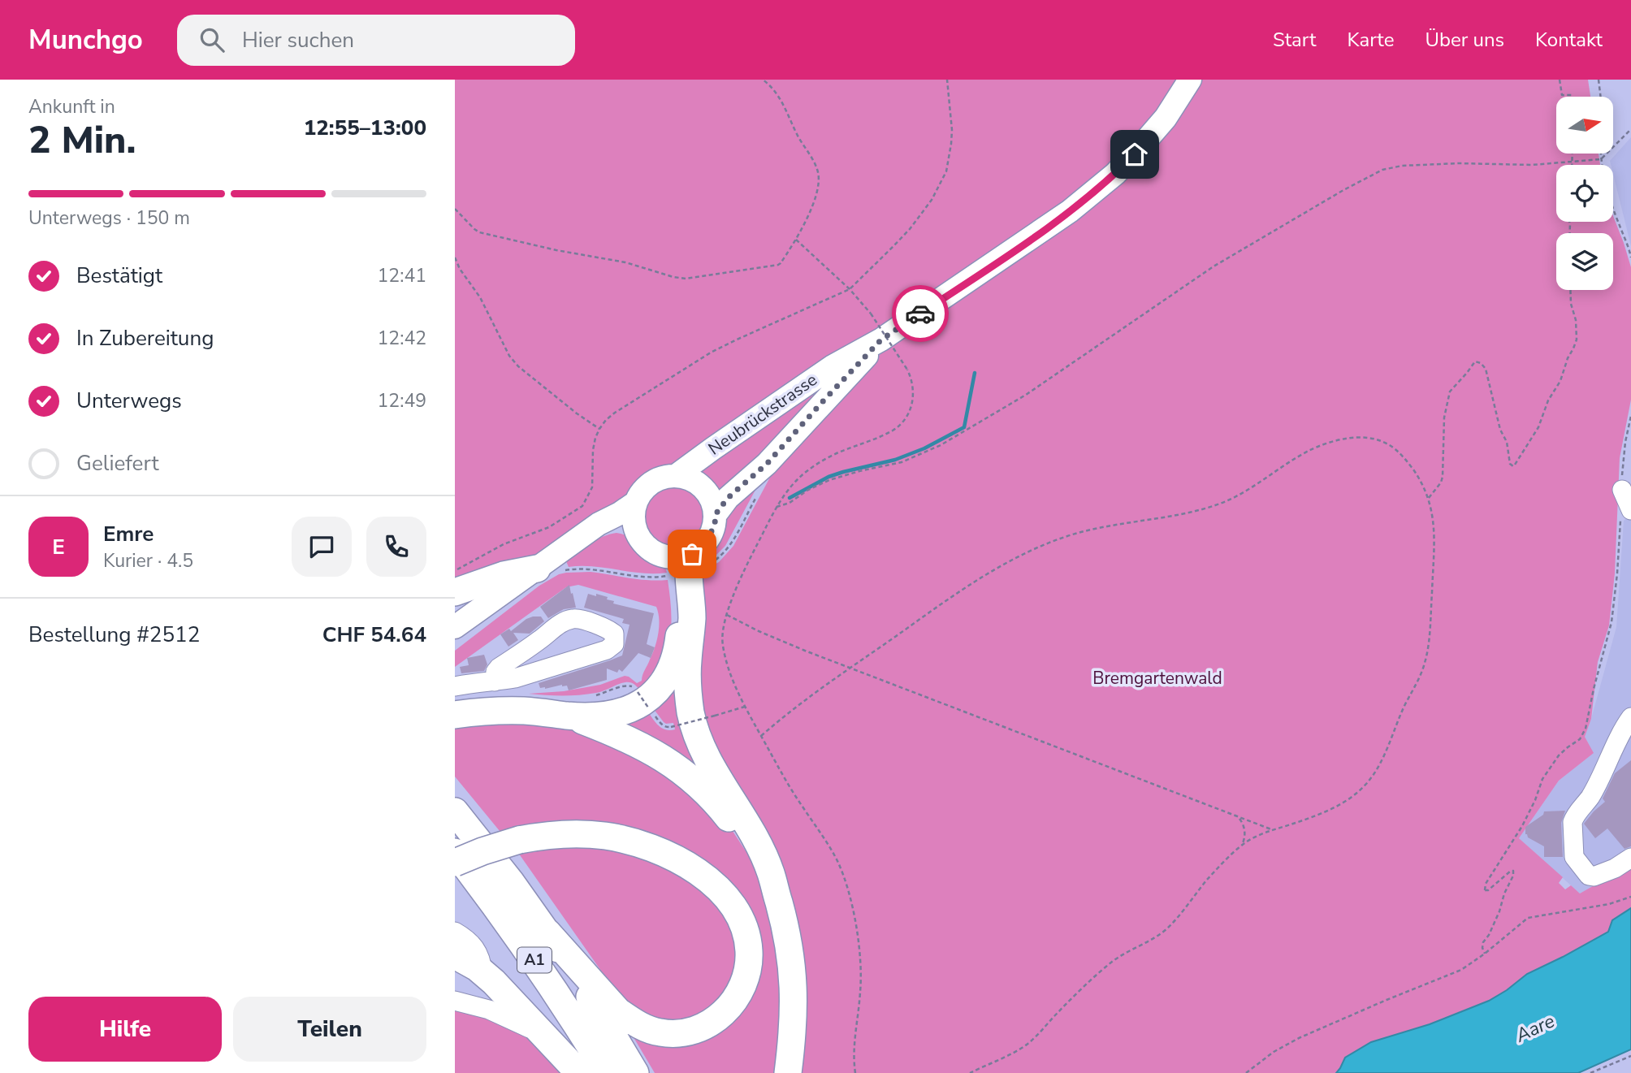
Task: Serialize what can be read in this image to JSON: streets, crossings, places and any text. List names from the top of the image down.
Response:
{
  "streets": {
    "highway": ["A1"],
    "main road": ["Neubrückstrasse"]
  },
  "water": ["Aare"],
  "parks": ["Bremgartenwald"],
  "north": "right",
  "page": {
    "header": "Munchgo",
    "search": "Hier suchen",
    "nav": [
      "Start",
      "Karte",
      "Über uns",
      "Kontakt"
    ],
    "heading": ["2 Min.", "Ankunft in", "12:55–13:00"],
    "panel": [
      "Emre",
      "Kurier · 4.5",
      "Bestellung #2512",
      "CHF 54.64"
    ],
    "bar": "Unterwegs · 150 m",
    "list": [
      ["Bestätigt", "12:41"],
      ["In Zubereitung", "12:42"],
      ["Unterwegs", "12:49"],
      "Geliefert"
    ],
    "round": "E",
    "buttons": ["Hilfe", "Teilen"]
  }
}
